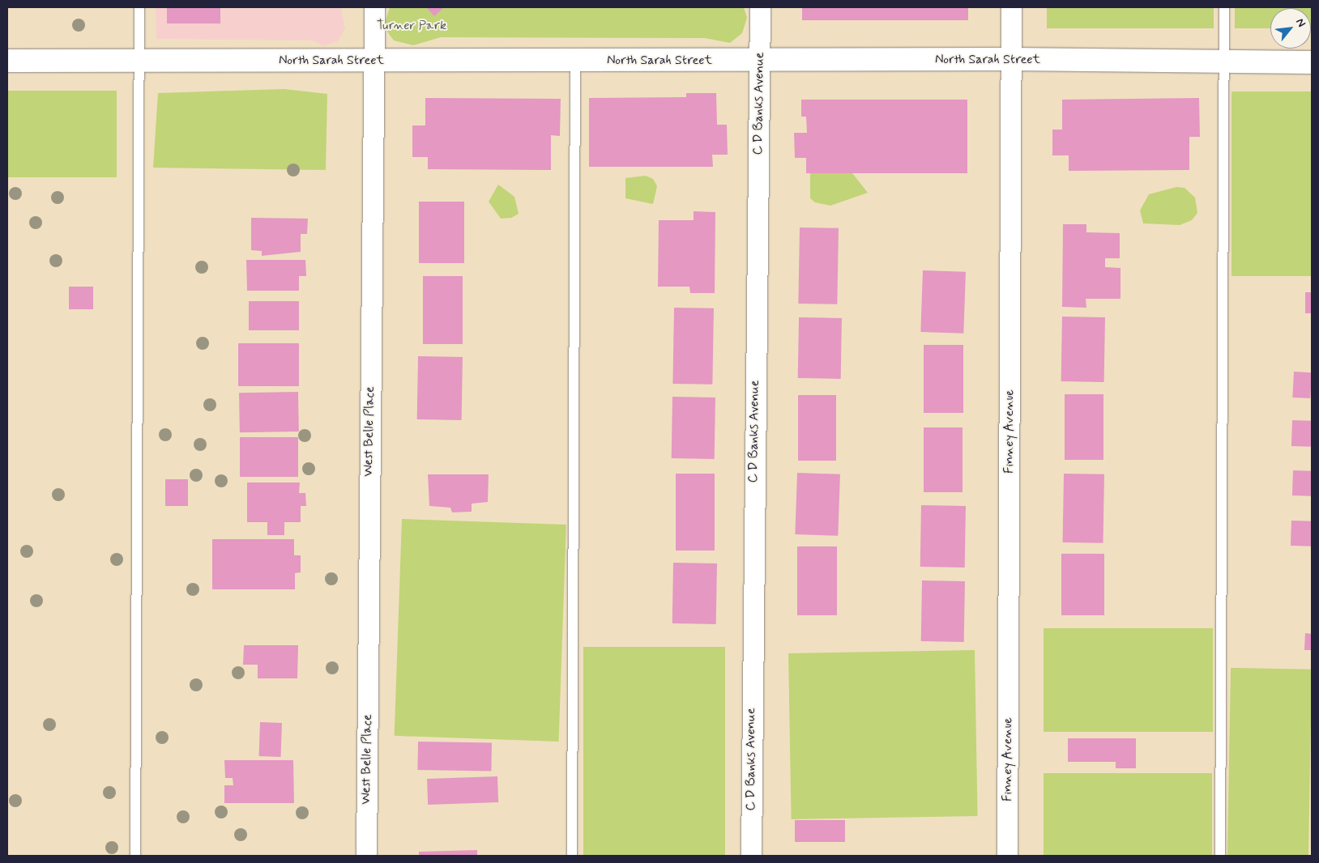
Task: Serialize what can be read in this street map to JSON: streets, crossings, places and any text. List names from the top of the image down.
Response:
{
  "streets": {
    "street": [
      "North Sarah Street",
      "C D Banks Avenue",
      "West Belle Place",
      "Finney Avenue"
    ]
  },
  "crossings": [
    ["North Sarah Street", "C D Banks Avenue"],
    ["North Sarah Street", "West Belle Place"],
    ["North Sarah Street", "Finney Avenue"]
  ],
  "parks": ["Turner Park"],
  "north": "top right"
}
